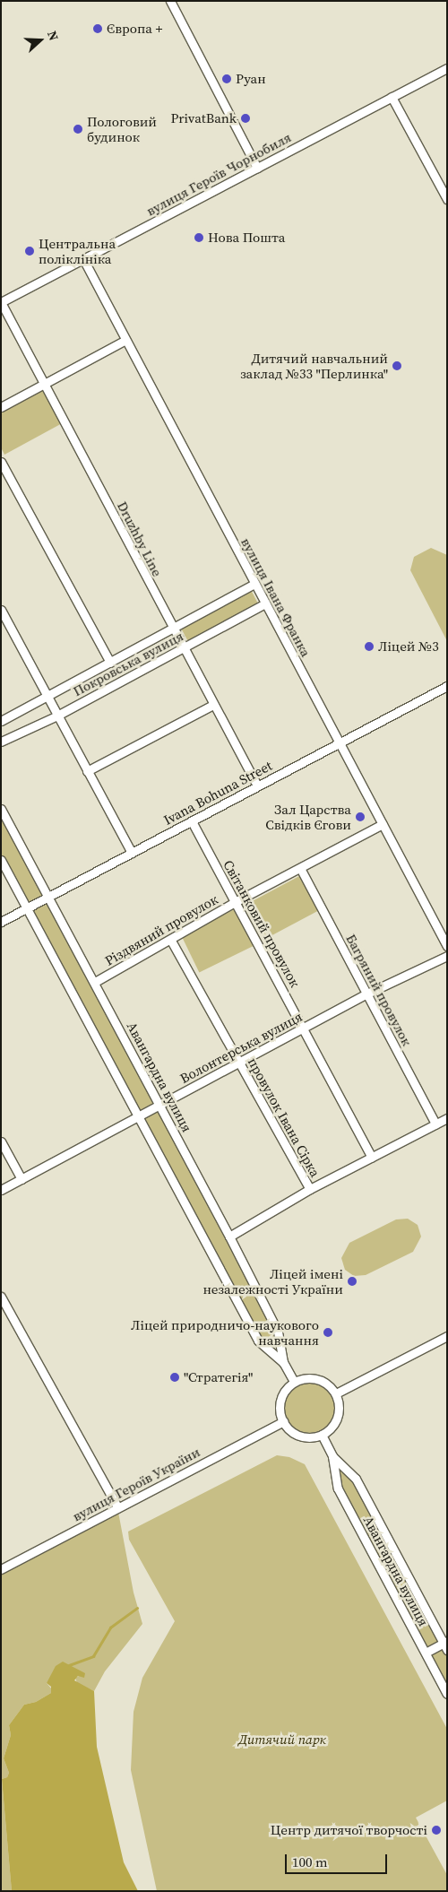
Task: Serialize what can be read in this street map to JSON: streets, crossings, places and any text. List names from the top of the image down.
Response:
{
  "streets": {
    "street": [
      "вулиця Героїв Чорнобиля",
      "Druzhby Line",
      "вулиця Івана Франка",
      "Покровська вулиця",
      "Ivana Bohuna Street",
      "Світанковий провулок",
      "Різдвяний провулок",
      "Багряний провулок",
      "Волонтерська вулиця",
      "Авангардна вулиця",
      "провулок Івана Сірка",
      "вулиця Героїв України"
    ]
  },
  "crossings": [
    ["вулиця Героїв Чорнобиля", "Druzhby Line"],
    ["вулиця Героїв Чорнобиля", "вулиця Івана Франка"],
    ["Druzhby Line", "Покровська вулиця"],
    ["Druzhby Line", "Ivana Bohuna Street"],
    ["вулиця Івана Франка", "Покровська вулиця"],
    ["вулиця Івана Франка", "Ivana Bohuna Street"],
    ["вулиця Івана Франка", "Різдвяний провулок"],
    ["Ivana Bohuna Street", "Світанковий провулок"],
    ["Ivana Bohuna Street", "Авангардна вулиця"],
    ["Світанковий провулок", "Різдвяний провулок"],
    ["Світанковий провулок", "Волонтерська вулиця"],
    ["Різдвяний провулок", "Багряний провулок"],
    ["Різдвяний провулок", "Авангардна вулиця"],
    ["Різдвяний провулок", "провулок Івана Сірка"],
    ["Багряний провулок", "Волонтерська вулиця"],
    ["Волонтерська вулиця", "Авангардна вулиця"],
    ["Волонтерська вулиця", "провулок Івана Сірка"],
    ["Авангардна вулиця", "вулиця Героїв України"]
  ],
  "parks": ["Дитячий парк"],
  "places": [
    "Європа +",
    "Руан",
    "PrivatBank",
    "Пологовий будинок",
    "Нова Пошта",
    "Центральна поліклініка",
    "Дитячий навчальний заклад №33 \"Перлинка\"",
    "Ліцей №3",
    "Зал Царства Свідків Єгови",
    "Ліцей імені незалежності України",
    "Ліцей природничо-наукового навчання",
    "\"Стратегія\"",
    "Центр дитячої творчості"
  ],
  "scale_bar": "100 m",
  "north": "right"
}
